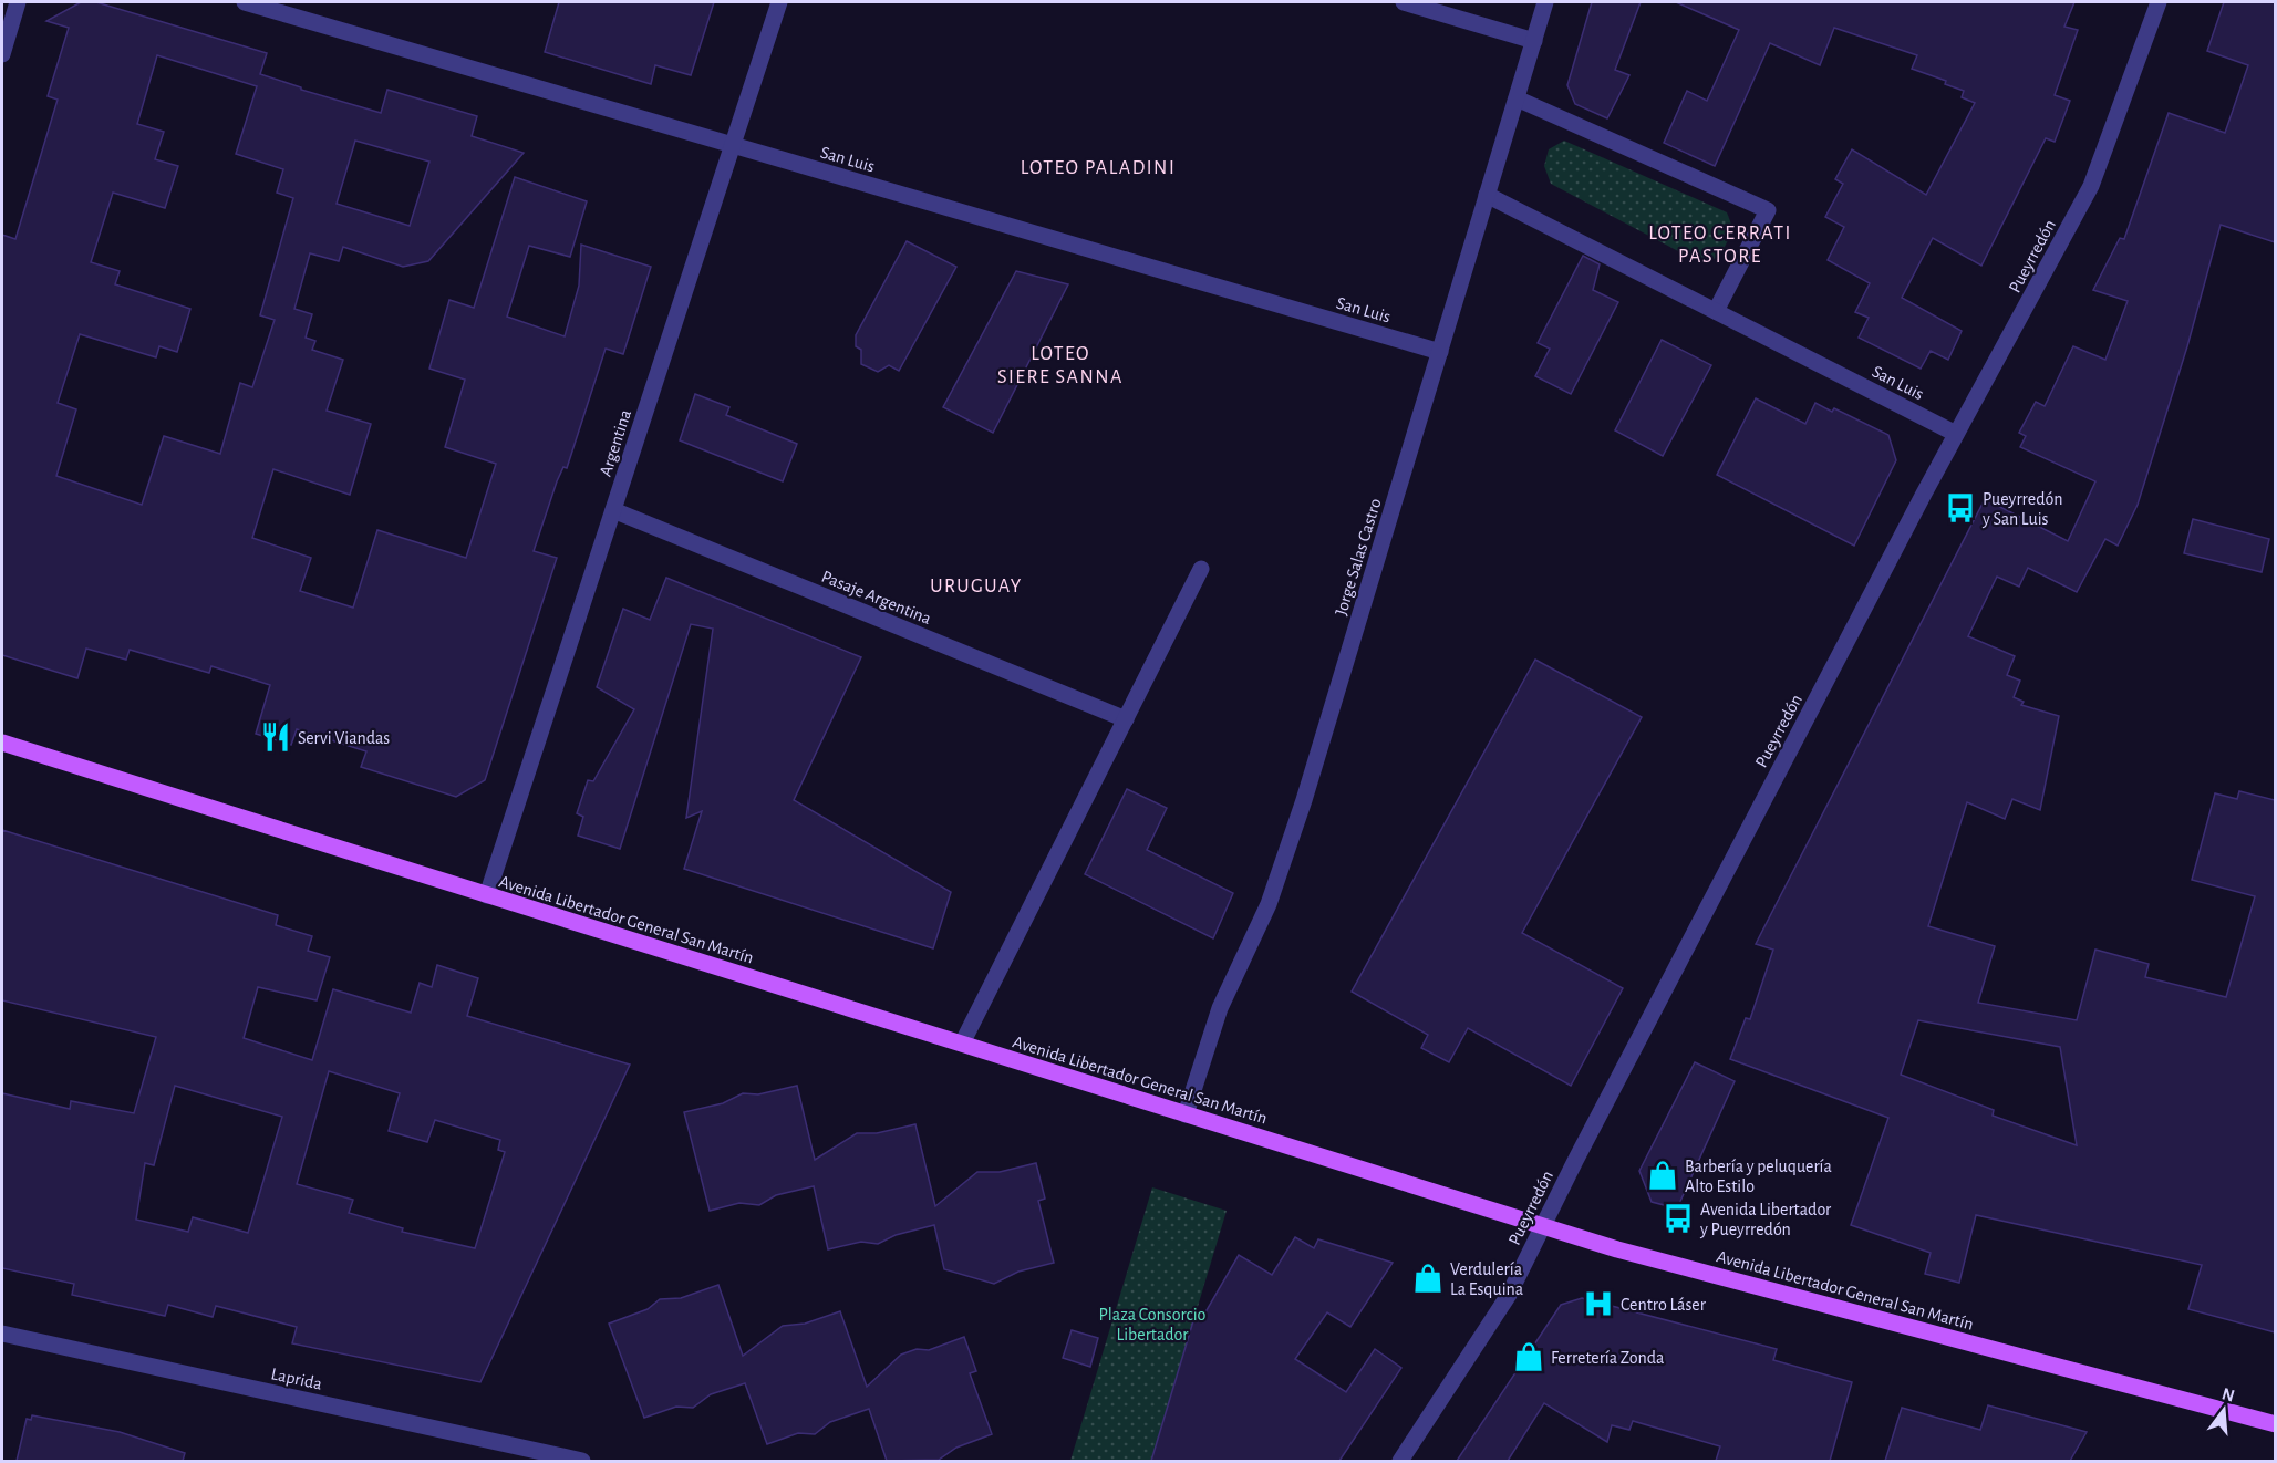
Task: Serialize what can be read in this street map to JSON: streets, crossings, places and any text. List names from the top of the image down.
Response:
{
  "streets": {
    "main road": ["Avenida Libertador General San Martín"],
    "street": [
      "San Luis",
      "Pueyrredón",
      "Argentina",
      "Jorge Salas Castro",
      "Pasaje Argentina",
      "Laprida"
    ]
  },
  "crossings": [
    ["San Luis", "Pueyrredón"],
    ["San Luis", "Argentina"],
    ["San Luis", "Jorge Salas Castro"],
    ["Pueyrredón", "Avenida Libertador General San Martín"],
    ["Argentina", "Pasaje Argentina"],
    ["Argentina", "Avenida Libertador General San Martín"],
    ["Jorge Salas Castro", "Avenida Libertador General San Martín"]
  ],
  "districts": [
    "LOTEO PALADINI",
    "LOTEO CERRATI PASTORE",
    "LOTEO SIERE SANNA",
    "URUGUAY"
  ],
  "parks": ["Plaza Consorcio Libertador"],
  "places": {
    "bus stop": ["Pueyrredón y San Luis", "Avenida Libertador y Pueyrredón"],
    "restaurant": ["Servi Viandas"],
    "shop": ["Barbería y peluquería Alto Estilo", "Verdulería La Esquina", "Ferretería Zonda"],
    "hospital": ["Centro Láser"]
  },
  "north": "top"
}
